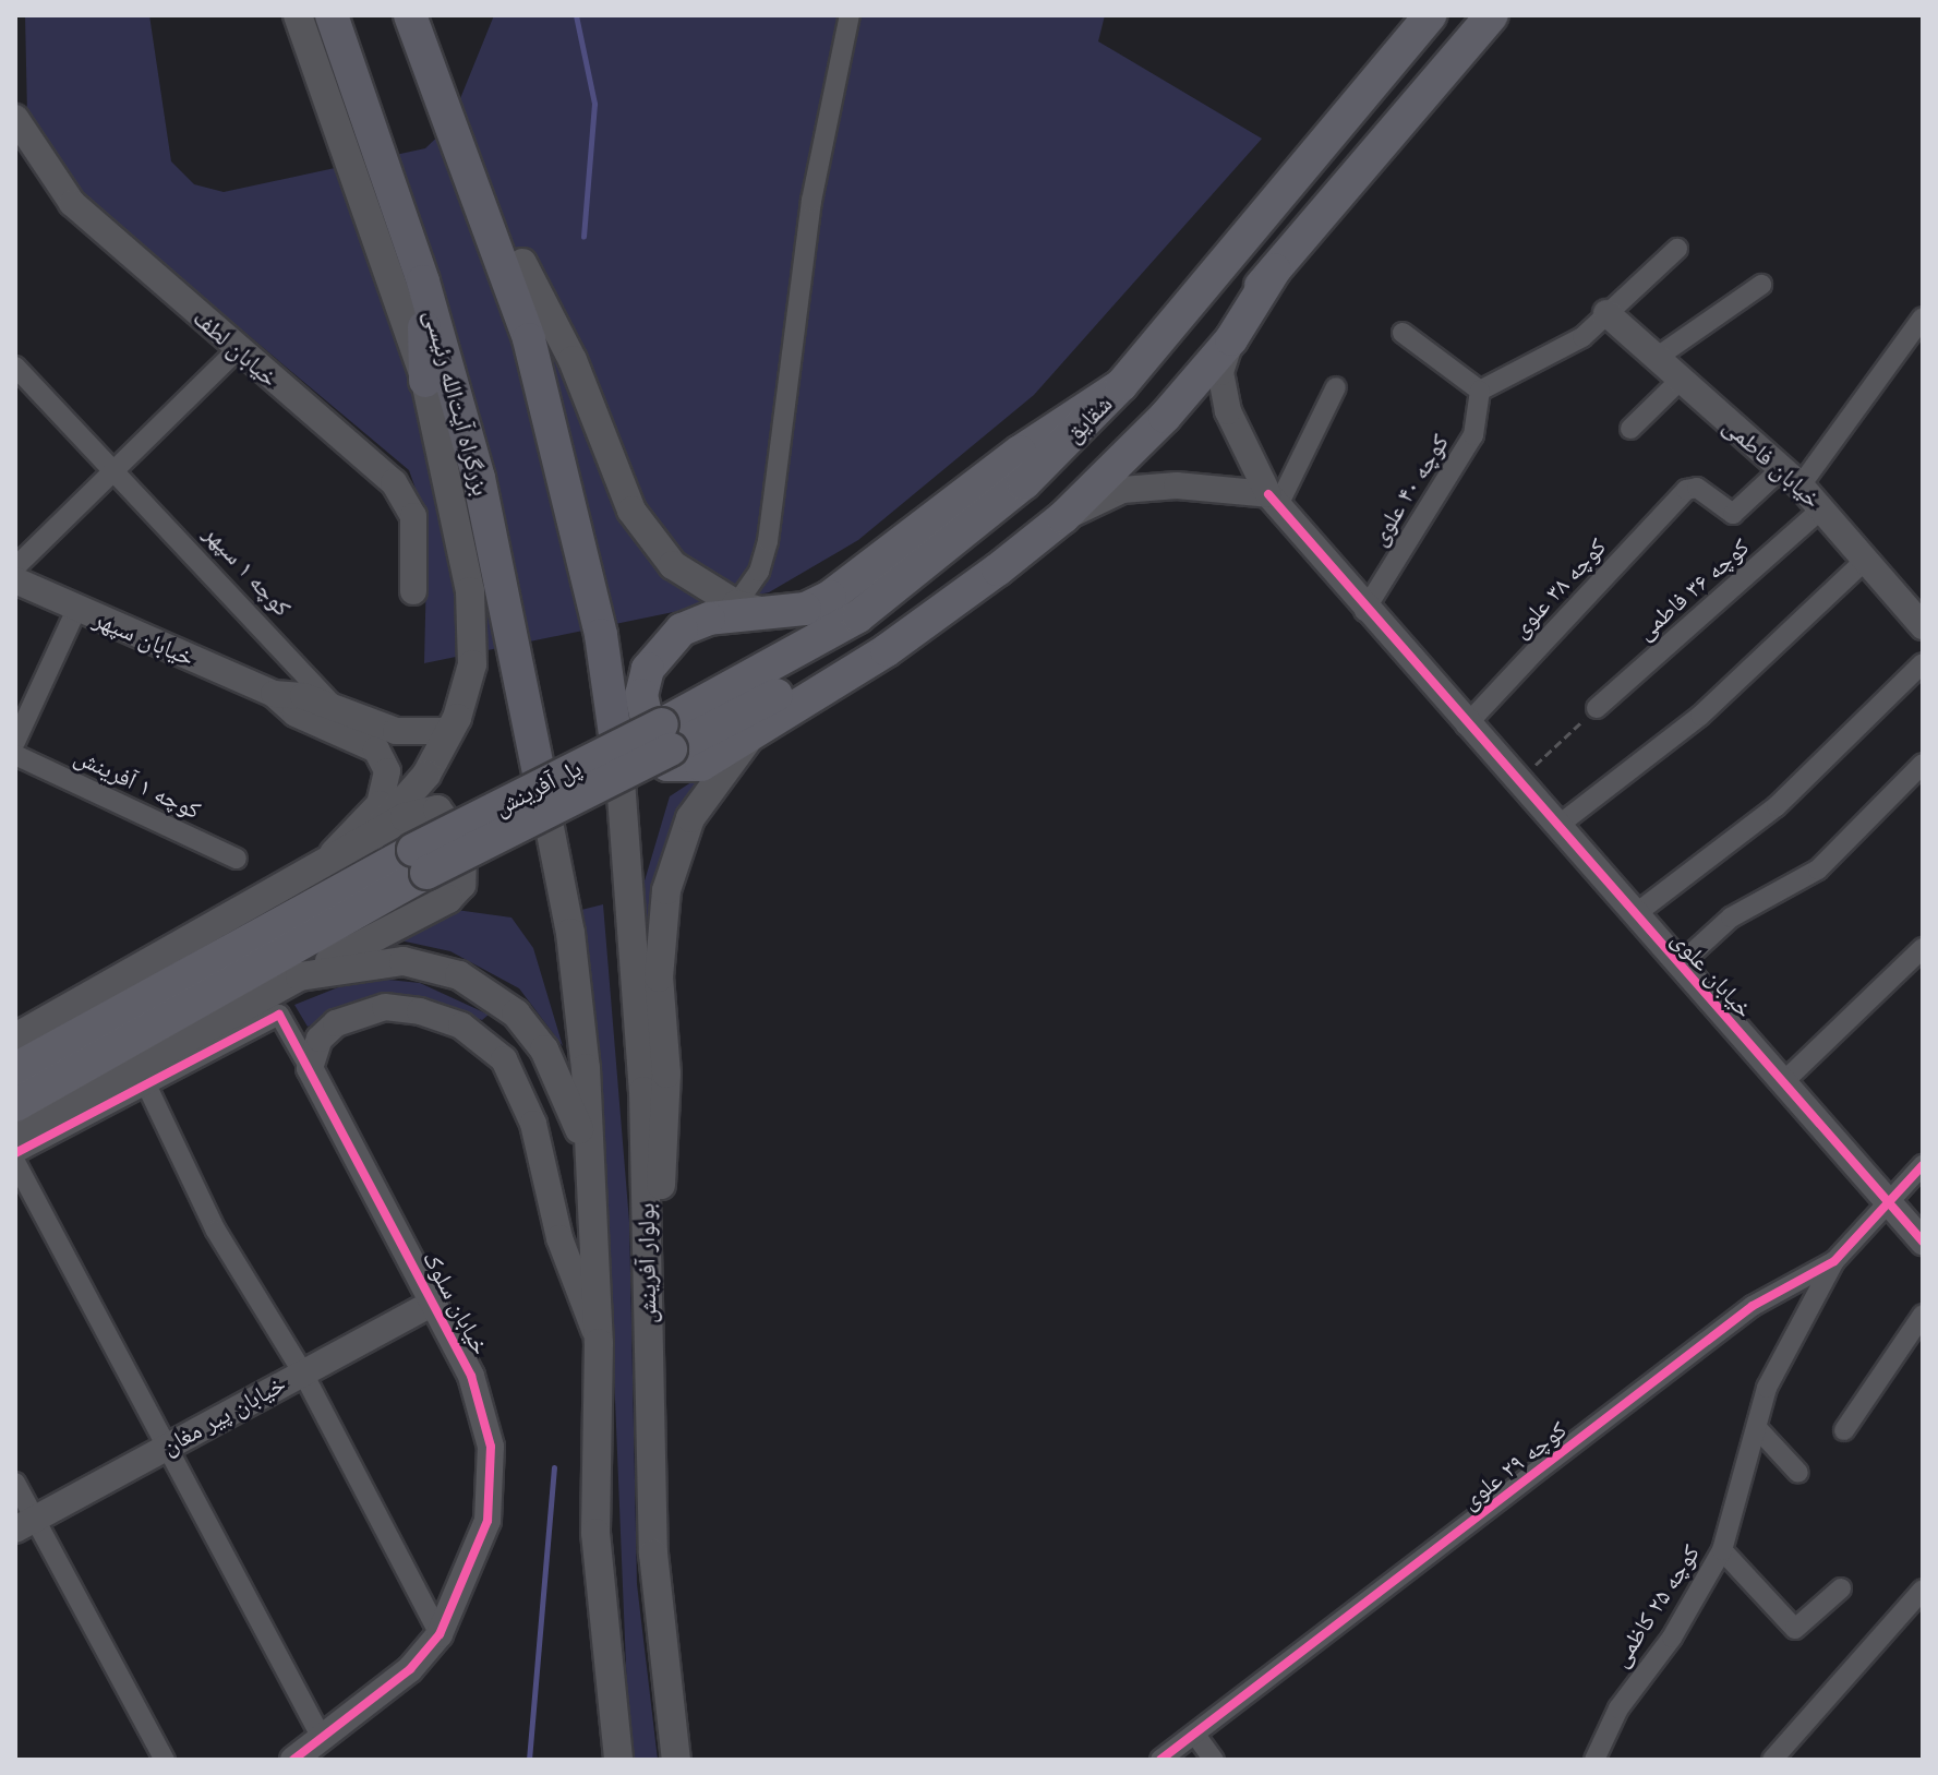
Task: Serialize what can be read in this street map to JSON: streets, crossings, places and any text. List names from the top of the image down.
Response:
{
  "streets": {
    "highway": ["بزرگراه آیت‌الله رئیسی"],
    "main road": ["شقایق", "پل آفرینش", "بولوار آفرینش"],
    "street": [
      "خیابان لطف",
      "خیابان فاطمی",
      "کوچه ۴۰ علوی",
      "کوچه ۱ سپهر",
      "کوچه ۳۸ علوی",
      "کوچه ۳۶ فاطمی",
      "خیابان سپهر",
      "کوچه ۱ آفرینش",
      "خیابان علوی",
      "خیابان سلوک",
      "خیابان پیر مغان",
      "کوچه ۲۹ علوی",
      "کوچه ۲۵ کاظمی"
    ]
  },
  "crossings": [
    ["بزرگراه آیت‌الله رئیسی", "بولوار آفرینش"],
    ["شقایق", "پل آفرینش"],
    ["شقایق", "خیابان علوی"],
    ["خیابان فاطمی", "کوچه ۳۸ علوی"],
    ["خیابان فاطمی", "کوچه ۳۶ فاطمی"],
    ["کوچه ۴۰ علوی", "خیابان علوی"],
    ["کوچه ۱ سپهر", "خیابان سپهر"],
    ["کوچه ۳۸ علوی", "خیابان علوی"],
    ["خیابان علوی", "کوچه ۲۹ علوی"],
    ["خیابان سلوک", "خیابان پیر مغان"],
    ["کوچه ۲۹ علوی", "کوچه ۲۵ کاظمی"]
  ]
}
